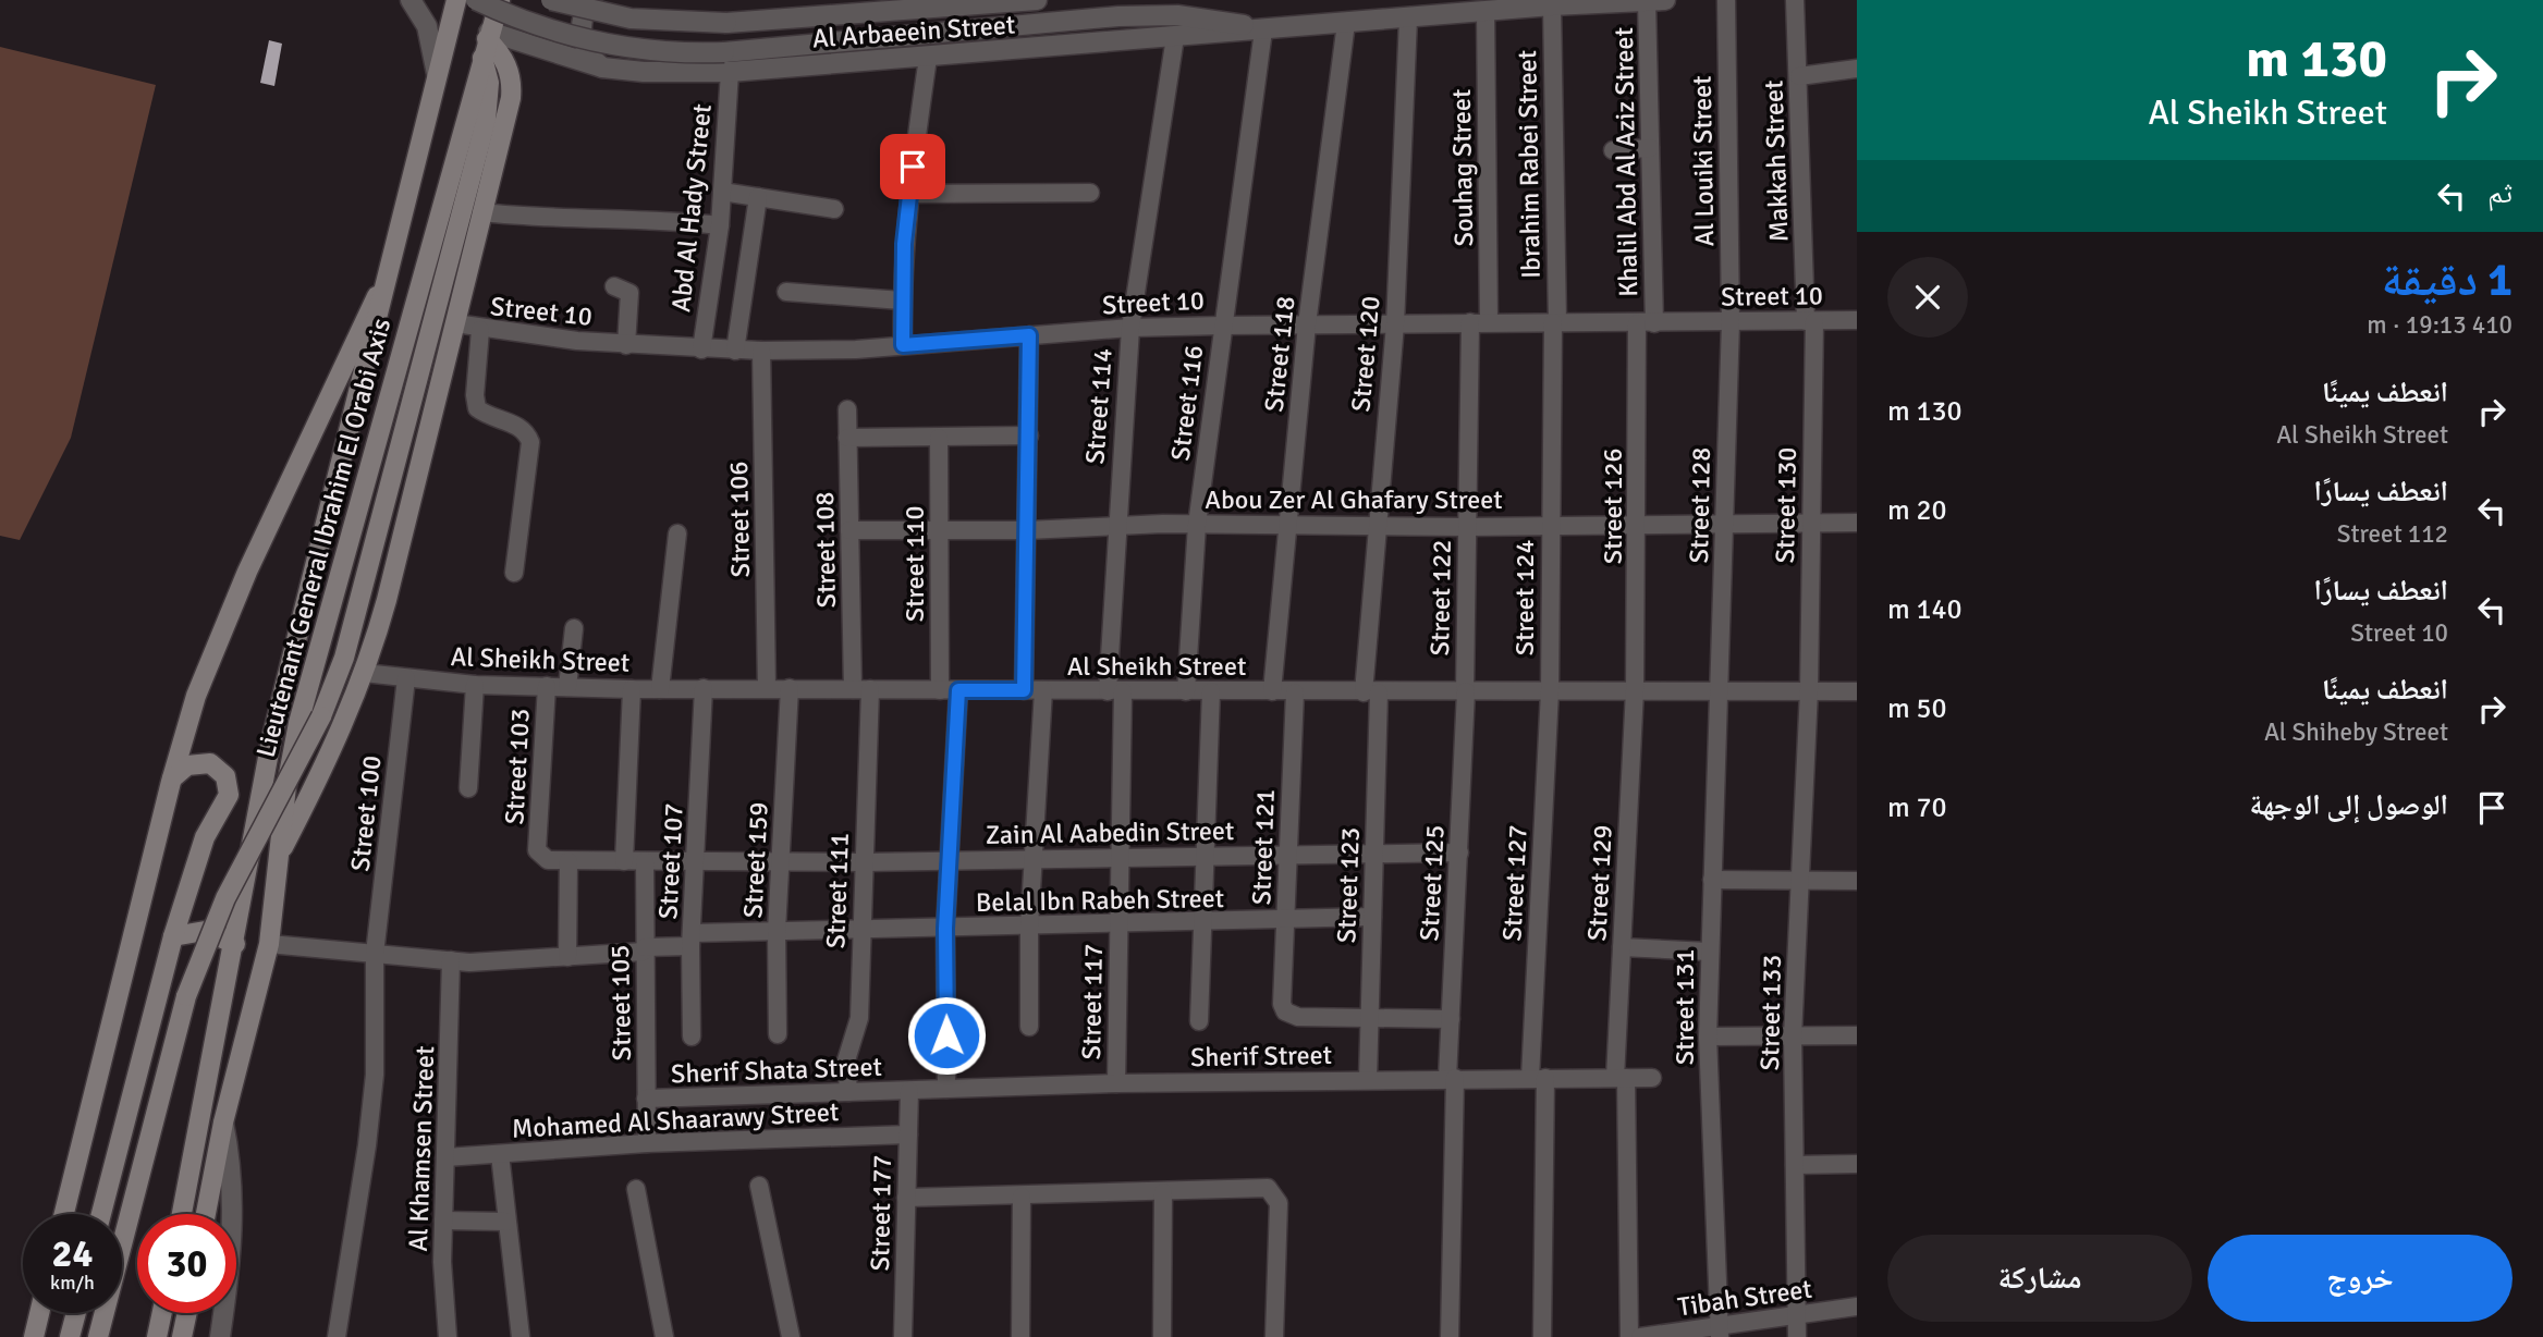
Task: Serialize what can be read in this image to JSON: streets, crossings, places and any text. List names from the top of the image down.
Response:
{
  "streets": {
    "main road": ["Lieutenant General Ibrahim El Orabi Axis"],
    "street": [
      "Al Arbaeein Street",
      "Al Louiki Street",
      "Makkah Street",
      "Khalil Abd Al Aziz Street",
      "Ibrahim Rabei Street",
      "Souhag Street",
      "Abd Al Hady Street",
      "Street 10",
      "Street 118",
      "Street 120",
      "Street 116",
      "Street 114",
      "Abou Zer Al Ghafary Street",
      "Street 128",
      "Street 130",
      "Street 126",
      "Street 106",
      "Street 108",
      "Street 110",
      "Street 122",
      "Street 124",
      "Al Sheikh Street",
      "Street 103",
      "Street 100",
      "Zain Al Aabedin Street",
      "Street 121",
      "Street 159",
      "Street 107",
      "Street 125",
      "Street 127",
      "Street 129",
      "Street 123",
      "Street 111",
      "Belal Ibn Rabeh Street",
      "Street 117",
      "Street 105",
      "Street 131",
      "Street 133",
      "Sherif Street",
      "Sherif Shata Street",
      "Mohamed Al Shaarawy Street",
      "Al Khamsen Street",
      "Street 177",
      "Tibah Street"
    ]
  },
  "crossings": [
    ["Al Arbaeein Street", "Khalil Abd Al Aziz Street"],
    ["Al Arbaeein Street", "Ibrahim Rabei Street"],
    ["Al Arbaeein Street", "Souhag Street"],
    ["Al Arbaeein Street", "Abd Al Hady Street"],
    ["Al Arbaeein Street", "Street 118"],
    ["Al Arbaeein Street", "Street 120"],
    ["Al Arbaeein Street", "Street 116"],
    ["Al Arbaeein Street", "Street 114"],
    ["Al Arbaeein Street", "Lieutenant General Ibrahim El Orabi Axis"],
    ["Al Louiki Street", "Street 10"],
    ["Al Louiki Street", "Street 128"],
    ["Makkah Street", "Street 10"],
    ["Makkah Street", "Street 130"],
    ["Khalil Abd Al Aziz Street", "Street 10"],
    ["Khalil Abd Al Aziz Street", "Street 126"],
    ["Ibrahim Rabei Street", "Street 10"],
    ["Ibrahim Rabei Street", "Street 124"],
    ["Souhag Street", "Street 10"],
    ["Abd Al Hady Street", "Street 10"],
    ["Street 10", "Street 118"],
    ["Street 10", "Street 120"],
    ["Street 10", "Street 116"],
    ["Street 10", "Street 114"],
    ["Street 10", "Street 128"],
    ["Street 10", "Street 130"],
    ["Street 10", "Street 126"],
    ["Street 10", "Street 106"],
    ["Street 10", "Street 122"],
    ["Street 10", "Street 124"],
    ["Street 118", "Abou Zer Al Ghafary Street"],
    ["Street 118", "Al Sheikh Street"],
    ["Street 120", "Abou Zer Al Ghafary Street"],
    ["Street 120", "Al Sheikh Street"],
    ["Street 120", "Street 123"],
    ["Street 116", "Abou Zer Al Ghafary Street"],
    ["Street 116", "Al Sheikh Street"],
    ["Street 114", "Abou Zer Al Ghafary Street"],
    ["Street 114", "Al Sheikh Street"],
    ["Street 114", "Street 117"],
    ["Abou Zer Al Ghafary Street", "Street 128"],
    ["Abou Zer Al Ghafary Street", "Street 130"],
    ["Abou Zer Al Ghafary Street", "Street 126"],
    ["Abou Zer Al Ghafary Street", "Street 108"],
    ["Abou Zer Al Ghafary Street", "Street 110"],
    ["Abou Zer Al Ghafary Street", "Street 122"],
    ["Abou Zer Al Ghafary Street", "Street 124"],
    ["Street 128", "Al Sheikh Street"],
    ["Street 128", "Street 131"],
    ["Street 130", "Al Sheikh Street"],
    ["Street 130", "Street 133"],
    ["Street 126", "Al Sheikh Street"],
    ["Street 126", "Street 129"],
    ["Street 106", "Al Sheikh Street"],
    ["Lieutenant General Ibrahim El Orabi Axis", "Belal Ibn Rabeh Street"],
    ["Street 108", "Al Sheikh Street"],
    ["Street 108", "Street 111"],
    ["Street 110", "Al Sheikh Street"],
    ["Street 122", "Al Sheikh Street"],
    ["Street 122", "Street 125"],
    ["Street 124", "Al Sheikh Street"],
    ["Street 124", "Street 127"],
    ["Al Sheikh Street", "Street 103"],
    ["Al Sheikh Street", "Street 100"],
    ["Al Sheikh Street", "Street 121"],
    ["Al Sheikh Street", "Street 159"],
    ["Al Sheikh Street", "Street 107"],
    ["Al Sheikh Street", "Street 125"],
    ["Al Sheikh Street", "Street 127"],
    ["Al Sheikh Street", "Street 129"],
    ["Al Sheikh Street", "Street 123"],
    ["Al Sheikh Street", "Street 111"],
    ["Al Sheikh Street", "Street 117"],
    ["Al Sheikh Street", "Street 131"],
    ["Al Sheikh Street", "Street 133"],
    ["Street 103", "Zain Al Aabedin Street"],
    ["Street 100", "Belal Ibn Rabeh Street"],
    ["Zain Al Aabedin Street", "Street 121"],
    ["Zain Al Aabedin Street", "Street 159"],
    ["Zain Al Aabedin Street", "Street 107"],
    ["Zain Al Aabedin Street", "Street 125"],
    ["Zain Al Aabedin Street", "Street 123"],
    ["Zain Al Aabedin Street", "Street 111"],
    ["Zain Al Aabedin Street", "Street 117"],
    ["Zain Al Aabedin Street", "Street 105"],
    ["Street 121", "Street 123"],
    ["Street 121", "Belal Ibn Rabeh Street"],
    ["Street 159", "Belal Ibn Rabeh Street"],
    ["Street 107", "Belal Ibn Rabeh Street"],
    ["Street 125", "Sherif Street"],
    ["Street 127", "Sherif Street"],
    ["Street 129", "Sherif Street"],
    ["Street 123", "Belal Ibn Rabeh Street"],
    ["Street 123", "Sherif Street"],
    ["Street 111", "Belal Ibn Rabeh Street"],
    ["Street 111", "Sherif Shata Street"],
    ["Belal Ibn Rabeh Street", "Street 117"],
    ["Belal Ibn Rabeh Street", "Street 105"],
    ["Belal Ibn Rabeh Street", "Al Khamsen Street"],
    ["Street 117", "Sherif Street"],
    ["Street 105", "Sherif Shata Street"],
    ["Street 105", "Mohamed Al Shaarawy Street"],
    ["Street 131", "Tibah Street"],
    ["Street 133", "Tibah Street"],
    ["Sherif Street", "Sherif Shata Street"],
    ["Sherif Street", "Street 177"],
    ["Sherif Shata Street", "Street 177"],
    ["Mohamed Al Shaarawy Street", "Al Khamsen Street"],
    ["Mohamed Al Shaarawy Street", "Street 177"]
  ],
  "page": {
    "turn": ["130 m", "Al Sheikh Street"],
    "then": "ثم",
    "heading": ["1 دقيقة", "410 m · 19:13"],
    "list": [
      {
        "name": "انعطف يمينًا",
        "note": "Al Sheikh Street",
        "value": "130 m"
      },
      {
        "name": "انعطف يسارًا",
        "note": "Street 112",
        "value": "20 m"
      },
      {
        "name": "انعطف يسارًا",
        "note": "Street 10",
        "value": "140 m"
      },
      {
        "name": "انعطف يمينًا",
        "note": "Al Shiheby Street",
        "value": "50 m"
      },
      {
        "name": "الوصول إلى الوجهة",
        "value": "70 m"
      }
    ],
    "speed": "24 km/h",
    "limit": "30",
    "buttons": ["خروج", "مشاركة"]
  }
}
